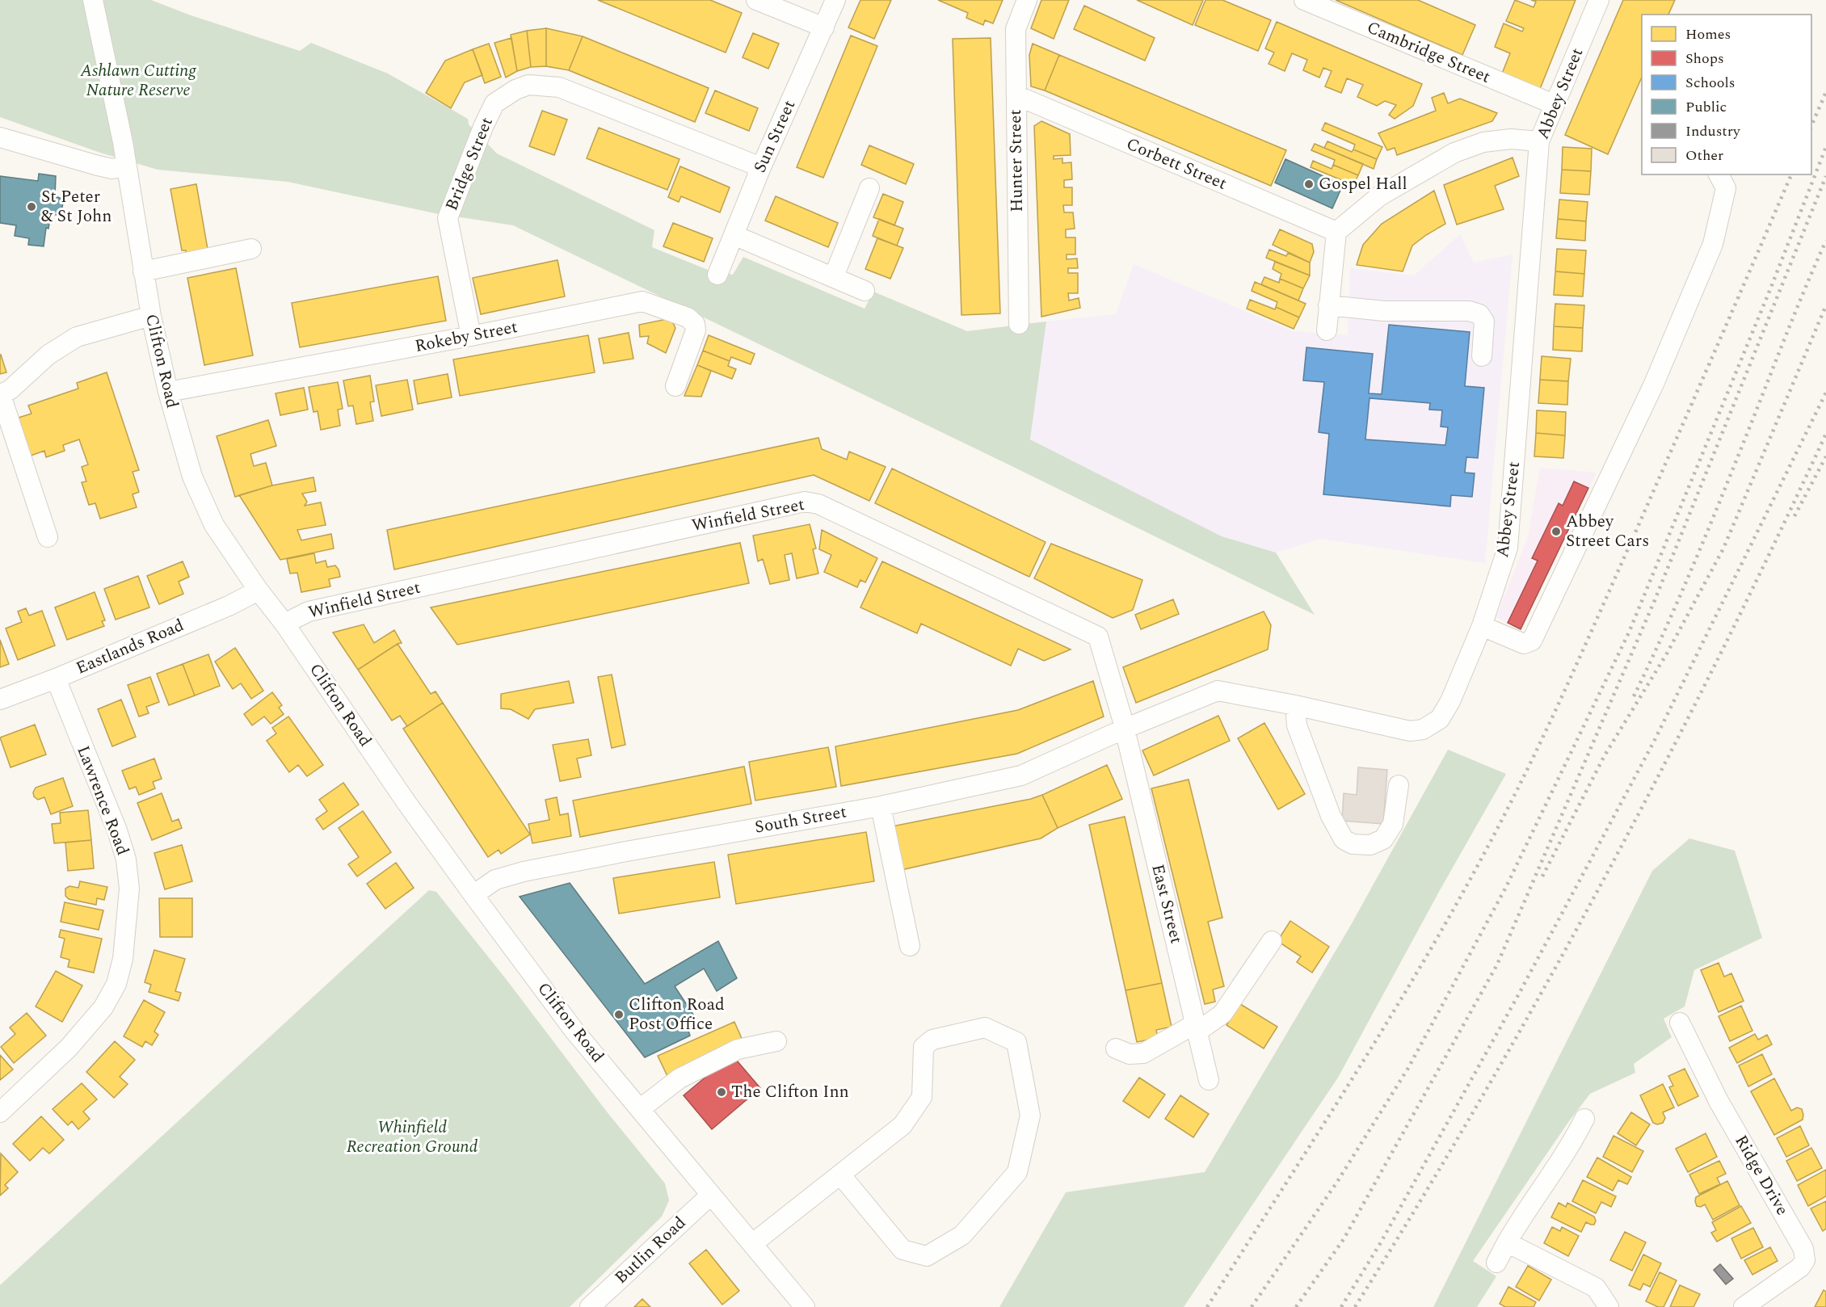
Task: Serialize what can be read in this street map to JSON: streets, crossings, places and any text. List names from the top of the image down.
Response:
{
  "streets": {
    "street": [
      "Cambridge Street",
      "Abbey Street",
      "Sun Street",
      "Hunter Street",
      "Bridge Street",
      "Corbett Street",
      "Rokeby Street",
      "Clifton Road",
      "Winfield Street",
      "Eastlands Road",
      "Lawrence Road",
      "South Street",
      "East Street",
      "Ridge Drive",
      "Butlin Road"
    ]
  },
  "crossings": [
    ["Cambridge Street", "Abbey Street"],
    ["Abbey Street", "Winfield Street"],
    ["Abbey Street", "South Street"],
    ["Abbey Street", "East Street"],
    ["Sun Street", "Bridge Street"],
    ["Hunter Street", "Corbett Street"],
    ["Bridge Street", "Rokeby Street"],
    ["Rokeby Street", "Clifton Road"],
    ["Clifton Road", "Winfield Street"],
    ["Clifton Road", "Eastlands Road"],
    ["Clifton Road", "South Street"],
    ["Clifton Road", "Butlin Road"],
    ["Winfield Street", "South Street"],
    ["Winfield Street", "East Street"],
    ["Eastlands Road", "Lawrence Road"],
    ["South Street", "East Street"]
  ],
  "parks": ["Ashlawn Cutting Nature Reserve", "Whinfield Recreation Ground"],
  "places": [
    "Gospel Hall",
    "St Peter & St John",
    "Abbey Street Cars",
    "Clifton Road Post Office",
    "The Clifton Inn"
  ],
  "legend": [
    "Homes",
    "Shops",
    "Schools",
    "Public",
    "Industry",
    "Other"
  ]
}
